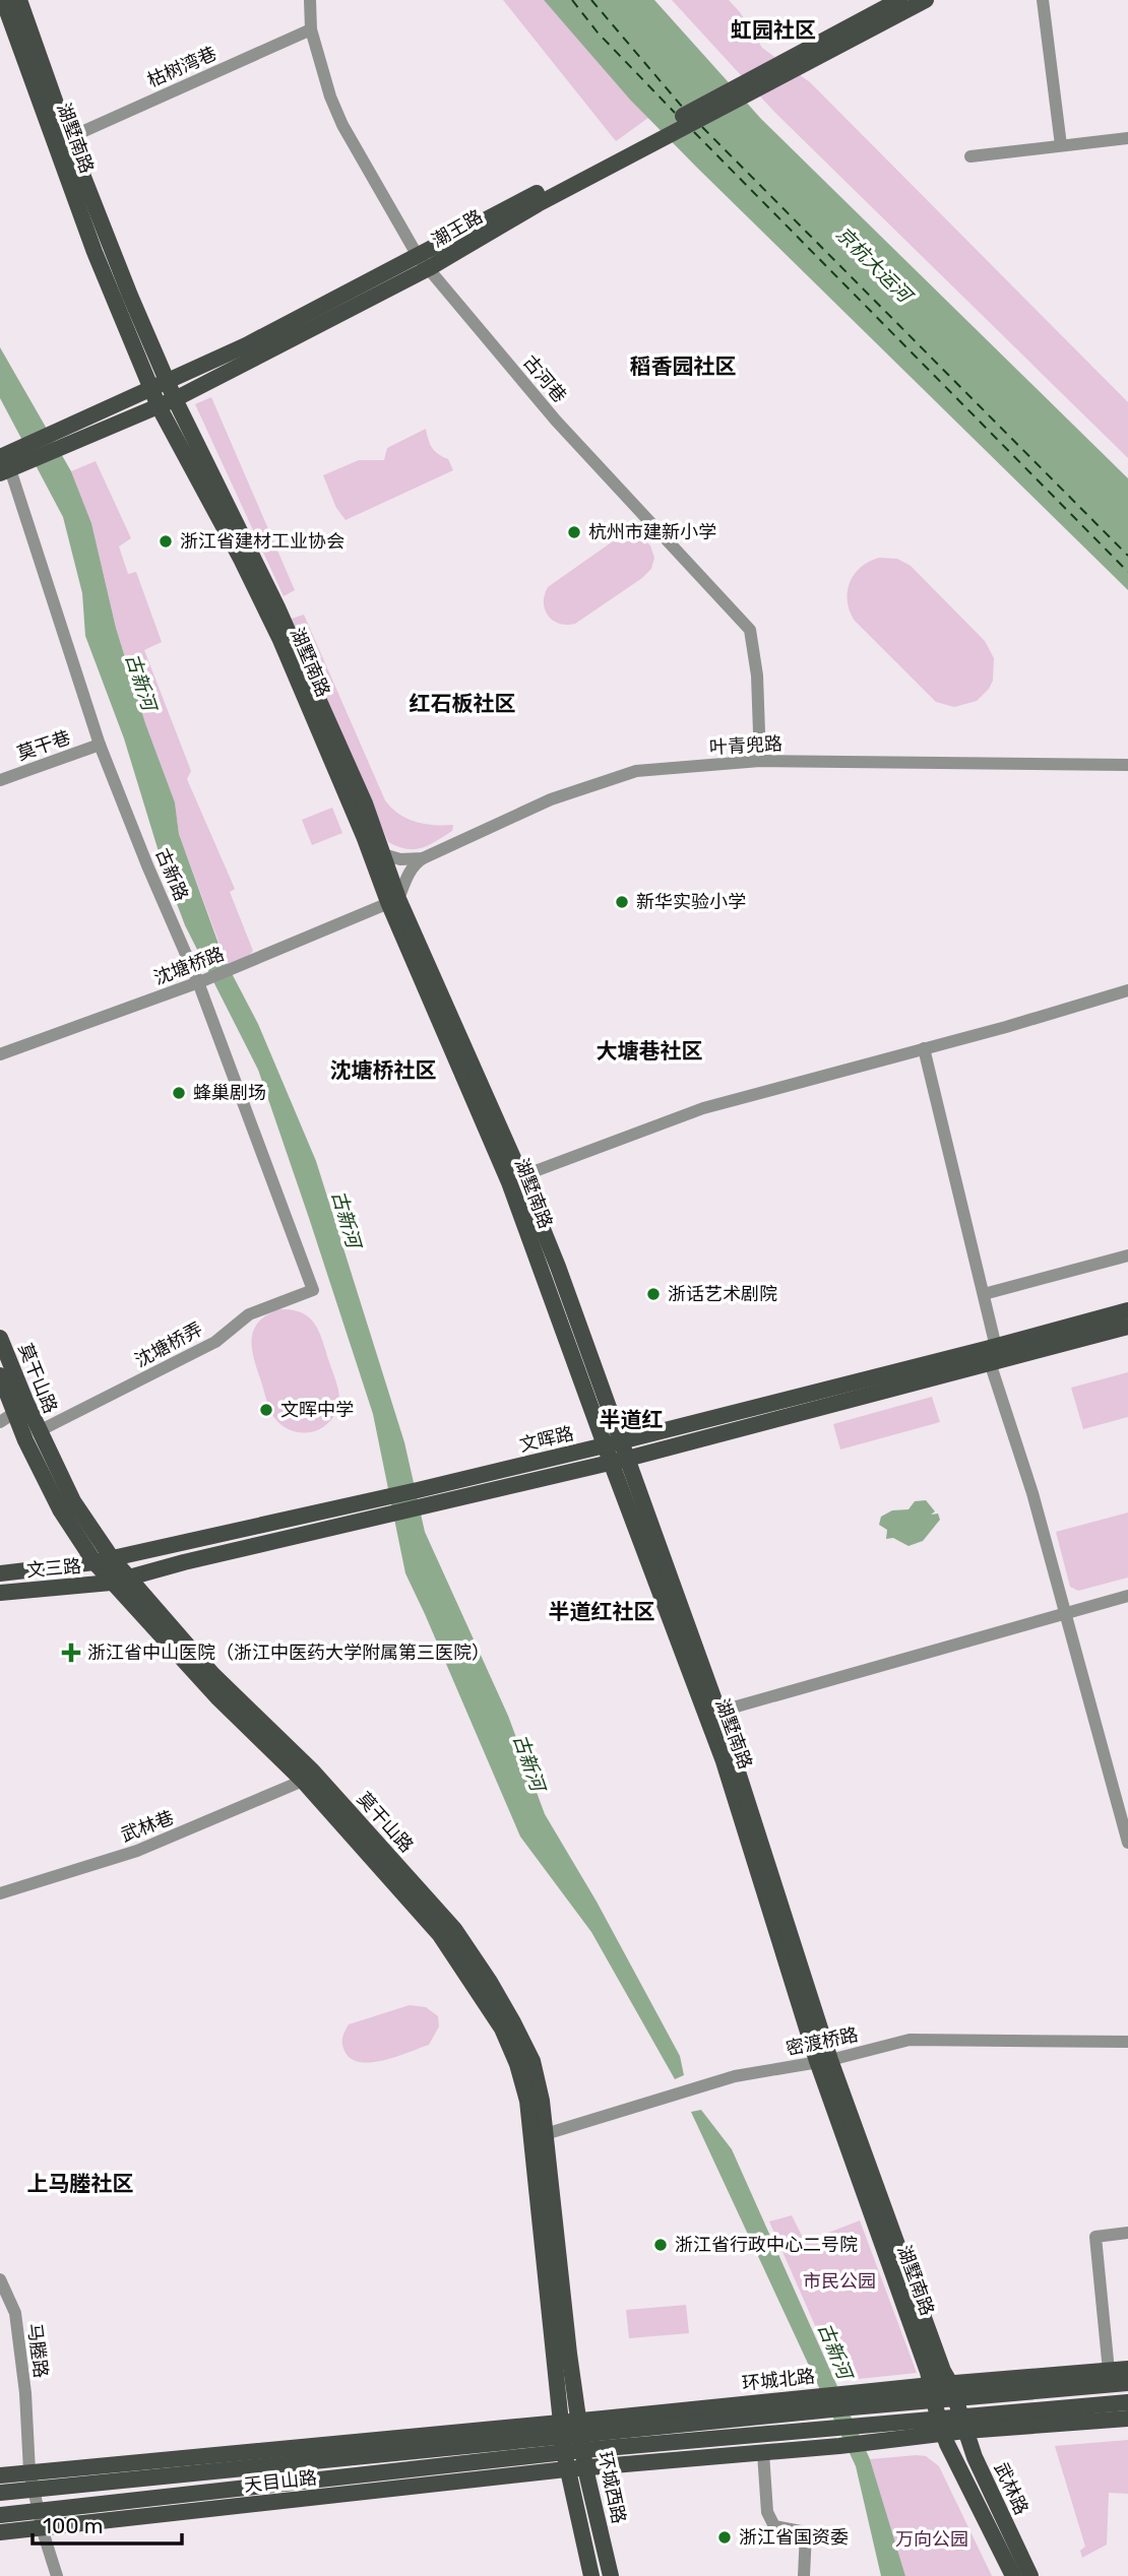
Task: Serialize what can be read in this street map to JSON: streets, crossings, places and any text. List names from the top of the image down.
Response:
{
  "streets": {
    "main road": [
      "湖墅南路",
      "潮王路",
      "莫干山路",
      "文晖路",
      "文三路",
      "环城北路",
      "天目山路",
      "环城西路",
      "武林路"
    ],
    "street": [
      "枯树湾巷",
      "古河巷",
      "莫干巷",
      "叶青兜路",
      "古新路",
      "沈塘桥路",
      "沈塘桥弄",
      "武林巷",
      "密渡桥路",
      "马塍路"
    ]
  },
  "crossings": [
    ["枯树湾巷", "湖墅南路"],
    ["枯树湾巷", "古河巷"],
    ["湖墅南路", "潮王路"],
    ["湖墅南路", "叶青兜路"],
    ["湖墅南路", "沈塘桥路"],
    ["湖墅南路", "文晖路"],
    ["湖墅南路", "密渡桥路"],
    ["湖墅南路", "环城北路"],
    ["湖墅南路", "武林路"],
    ["潮王路", "古河巷"],
    ["潮王路", "古新路"],
    ["古河巷", "叶青兜路"],
    ["莫干巷", "古新路"],
    ["古新路", "沈塘桥路"],
    ["古新路", "沈塘桥弄"],
    ["沈塘桥弄", "莫干山路"],
    ["莫干山路", "文晖路"],
    ["莫干山路", "文三路"],
    ["莫干山路", "武林巷"],
    ["莫干山路", "密渡桥路"],
    ["莫干山路", "环城北路"],
    ["莫干山路", "天目山路"],
    ["莫干山路", "环城西路"],
    ["文晖路", "文三路"],
    ["马塍路", "天目山路"],
    ["环城北路", "天目山路"],
    ["环城北路", "环城西路"],
    ["环城北路", "武林路"]
  ],
  "districts": [
    "虹园社区",
    "稻香园社区",
    "红石板社区",
    "大塘巷社区",
    "沈塘桥社区",
    "半道红",
    "半道红社区",
    "上马塍社区"
  ],
  "water": ["京杭大运河", "古新河"],
  "parks": ["市民公园", "万向公园"],
  "places": {
    "other": [
      "杭州市建新小学",
      "浙江省建材工业协会",
      "新华实验小学",
      "蜂巢剧场",
      "浙话艺术剧院",
      "文晖中学",
      "浙江省行政中心二号院",
      "浙江省国资委"
    ],
    "health": ["浙江省中山医院（浙江中医药大学附属第三医院）"]
  },
  "scale_bar": "100 m"
}
